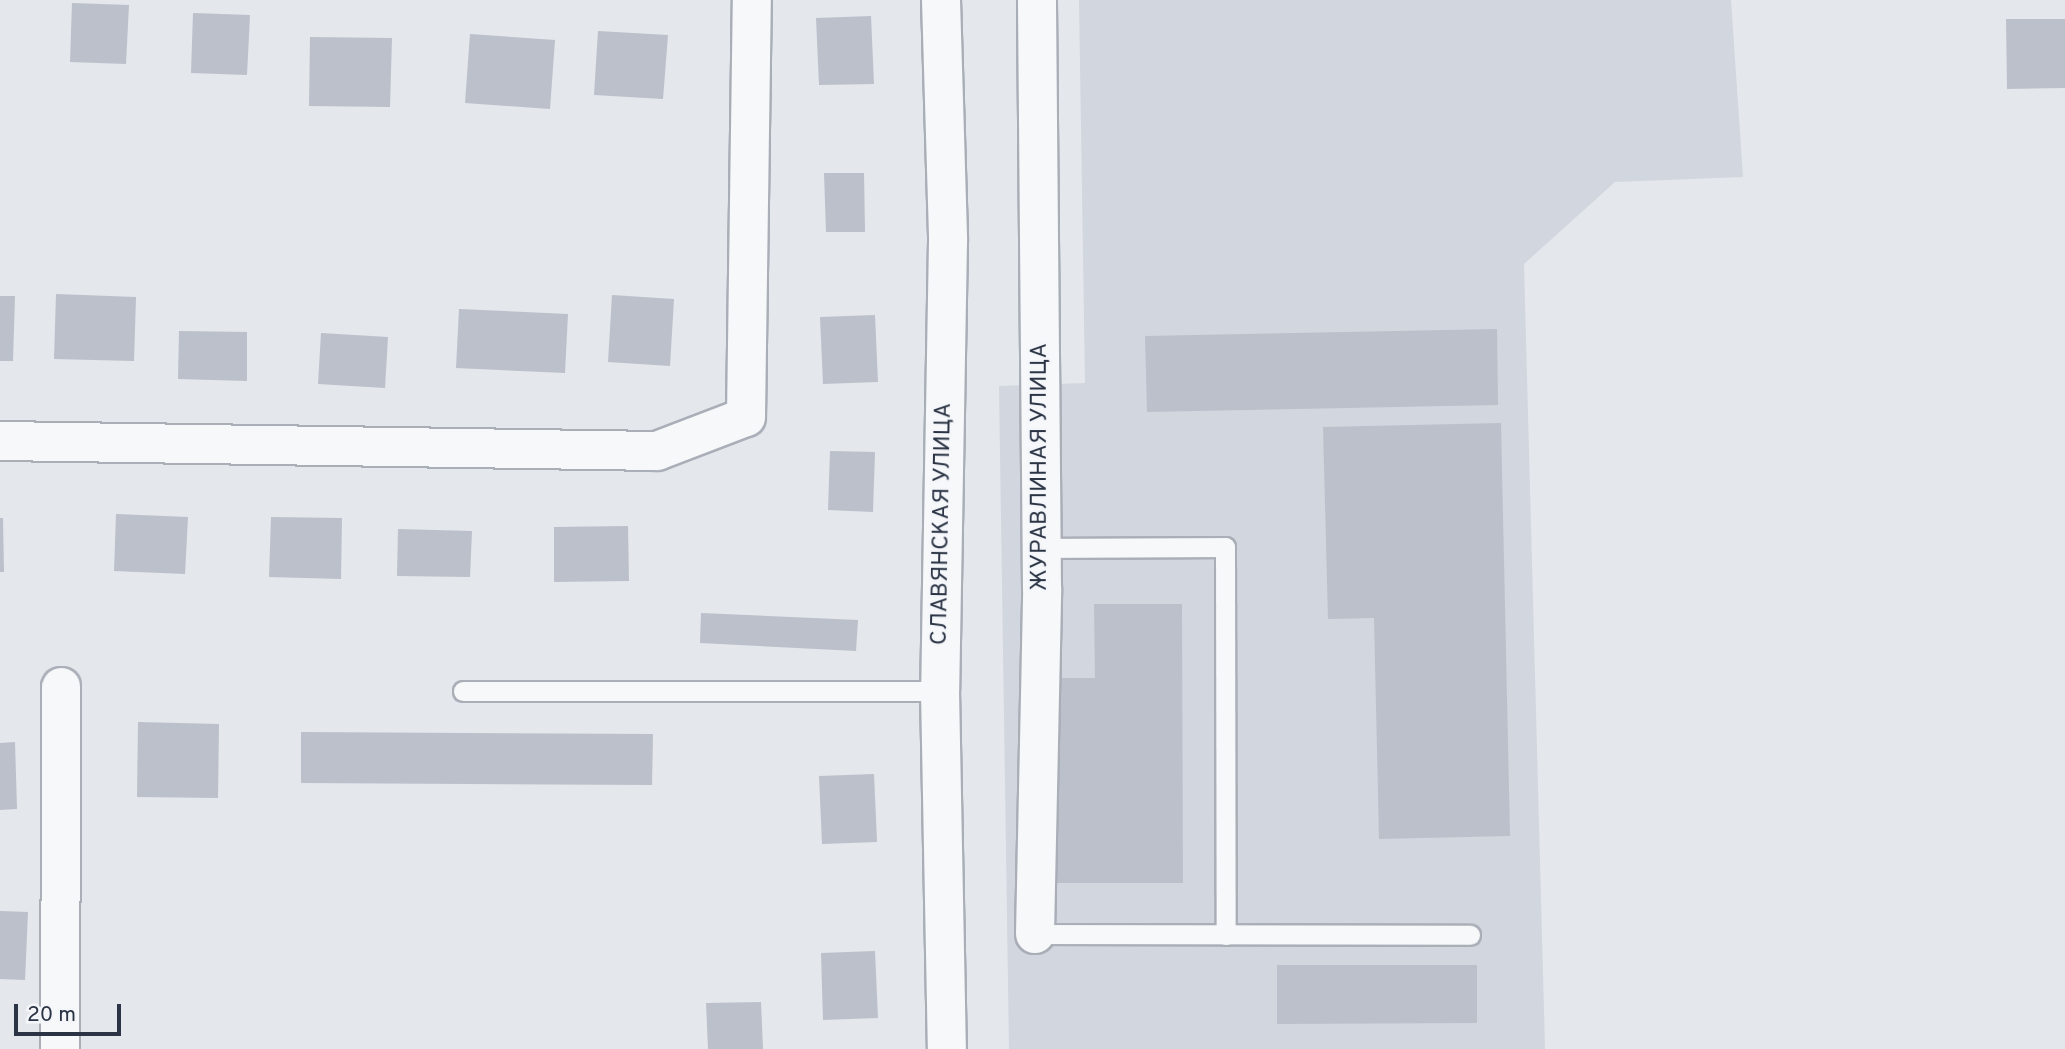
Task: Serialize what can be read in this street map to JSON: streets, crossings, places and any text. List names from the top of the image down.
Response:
{
  "streets": {
    "street": ["ЖУРАВЛИНАЯ УЛИЦА", "СЛАВЯНСКАЯ УЛИЦА"]
  },
  "scale_bar": "20 m"
}
